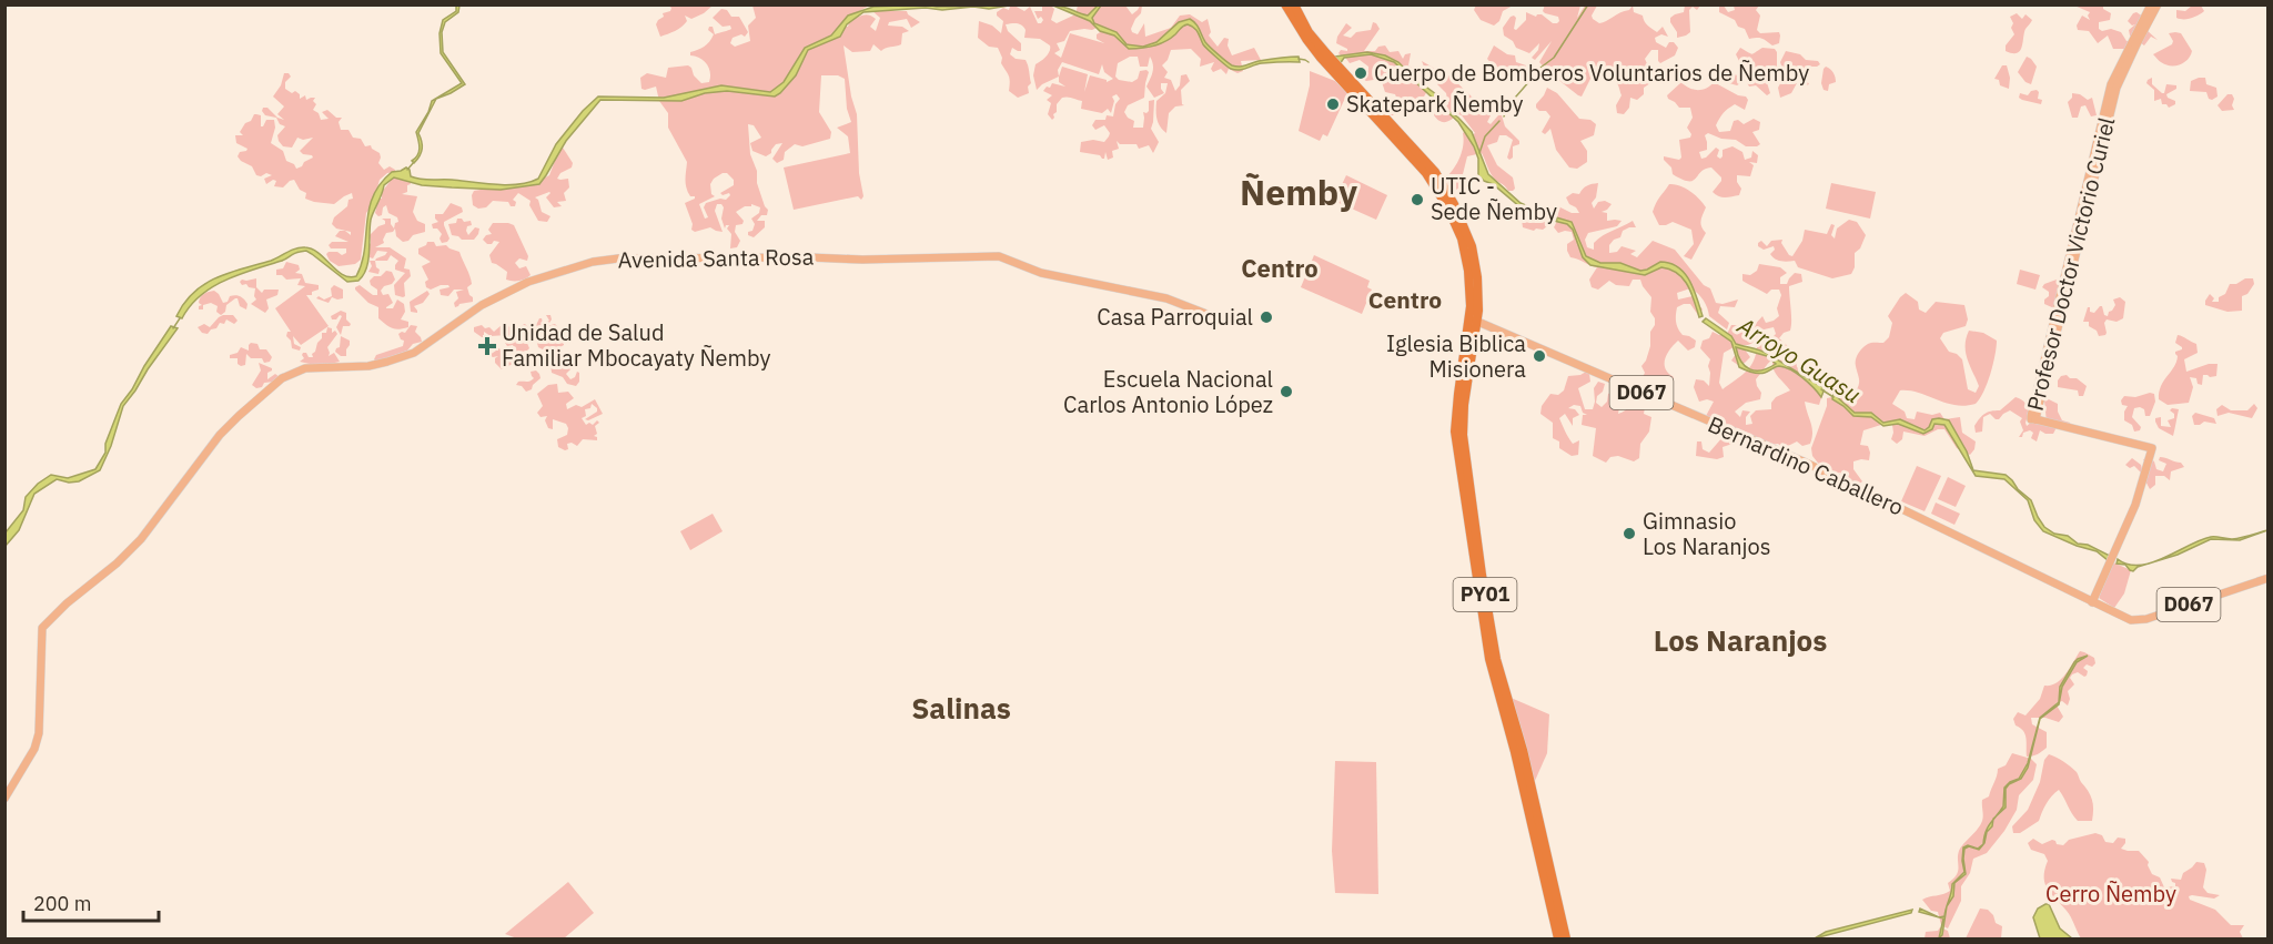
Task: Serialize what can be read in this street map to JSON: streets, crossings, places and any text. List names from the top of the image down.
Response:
{
  "streets": {
    "highway": ["PY01"],
    "main road": [
      "Avenida Santa Rosa",
      "Profesor Doctor Victorio Curiel",
      "D067",
      "Bernardino Caballero"
    ]
  },
  "crossings": [
    ["Bernardino Caballero", "PY01"]
  ],
  "districts": [
    "Ñemby",
    "Centro",
    "Centro",
    "Los Naranjos",
    "Salinas"
  ],
  "water": ["Arroyo Guasu"],
  "parks": ["Cerro Ñemby"],
  "places": {
    "other": [
      "Cuerpo de Bomberos Voluntarios de Ñemby",
      "Skatepark Ñemby",
      "UTIC - Sede Ñemby",
      "Casa Parroquial",
      "Iglesia Biblica Misionera",
      "Escuela Nacional Carlos Antonio López",
      "Gimnasio Los Naranjos"
    ],
    "health": ["Unidad de Salud Familiar Mbocayaty Ñemby"]
  },
  "scale_bar": "200 m"
}
